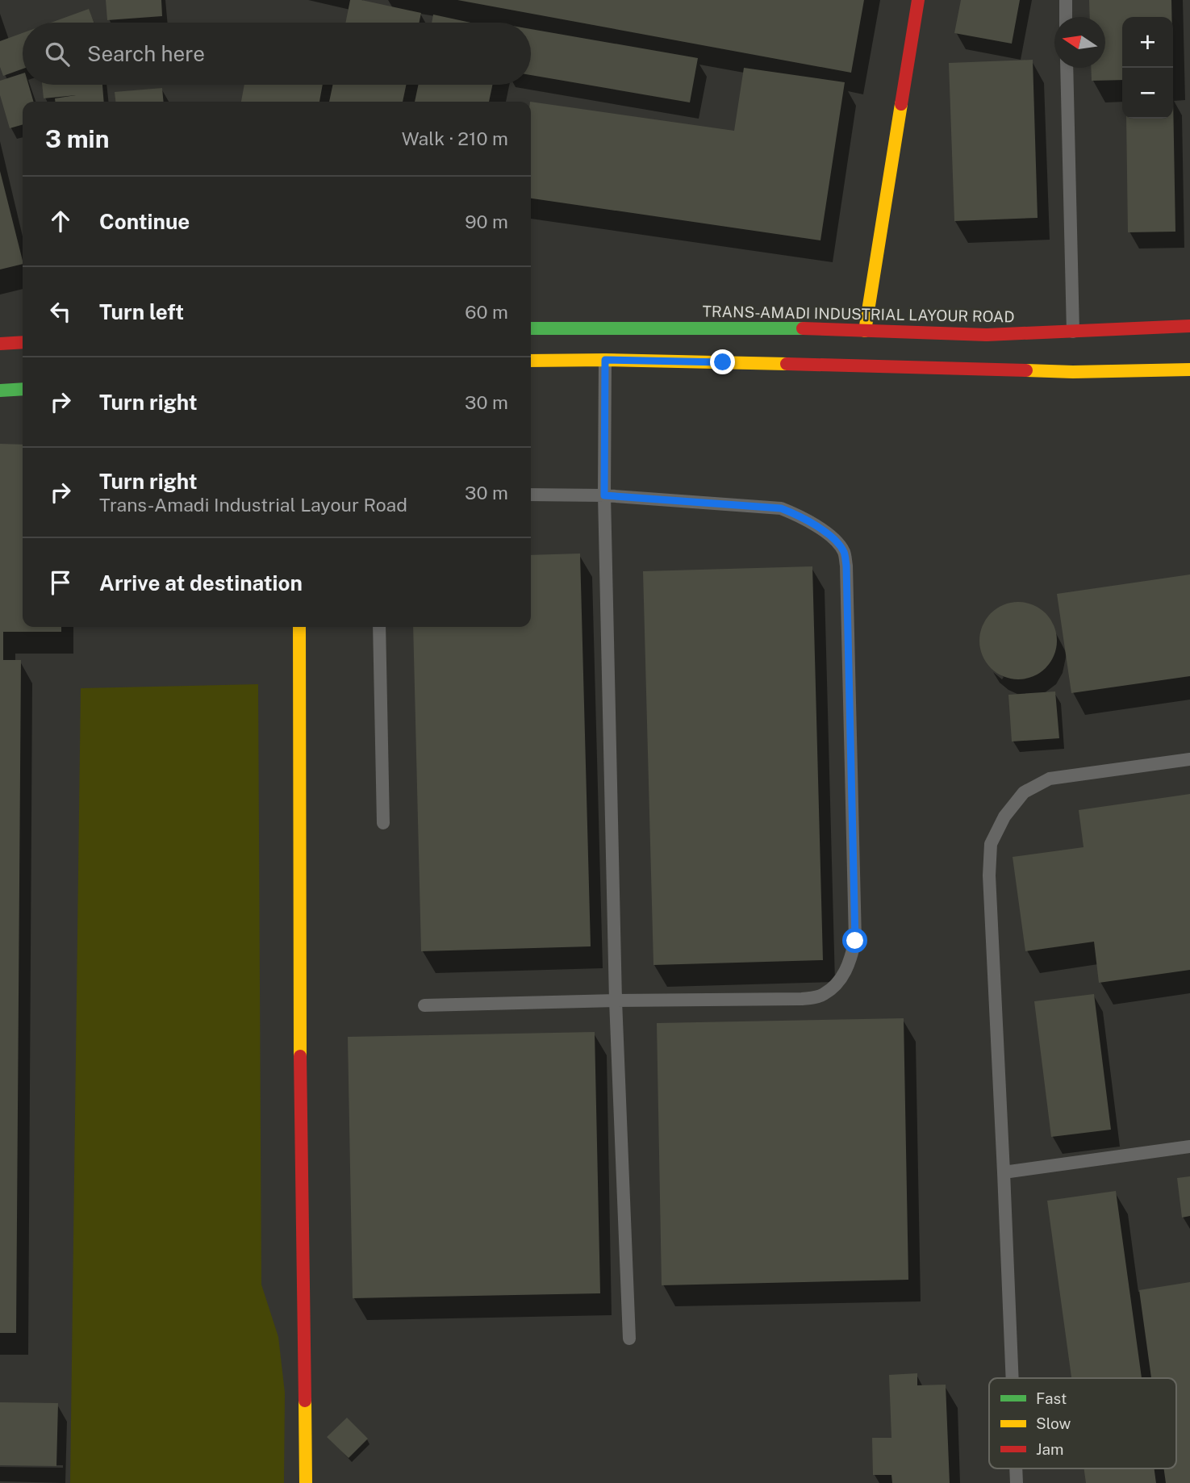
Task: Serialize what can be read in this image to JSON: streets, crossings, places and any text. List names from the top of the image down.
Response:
{
  "streets": {
    "main road": ["TRANS-AMADI INDUSTRIAL LAYOUR ROAD"]
  },
  "legend": ["Fast", "Slow", "Jam"],
  "north": "left",
  "page": {
    "map_buttons": ["+", "−"],
    "search": "Search here",
    "heading": ["3 min", "Walk · 210 m"],
    "list": [
      ["Continue", "90 m"],
      ["Turn left", "60 m"],
      ["Turn right", "30 m"],
      ["Turn right", "Trans-Amadi Industrial Layour Road", "30 m"],
      "Arrive at destination"
    ]
  }
}
